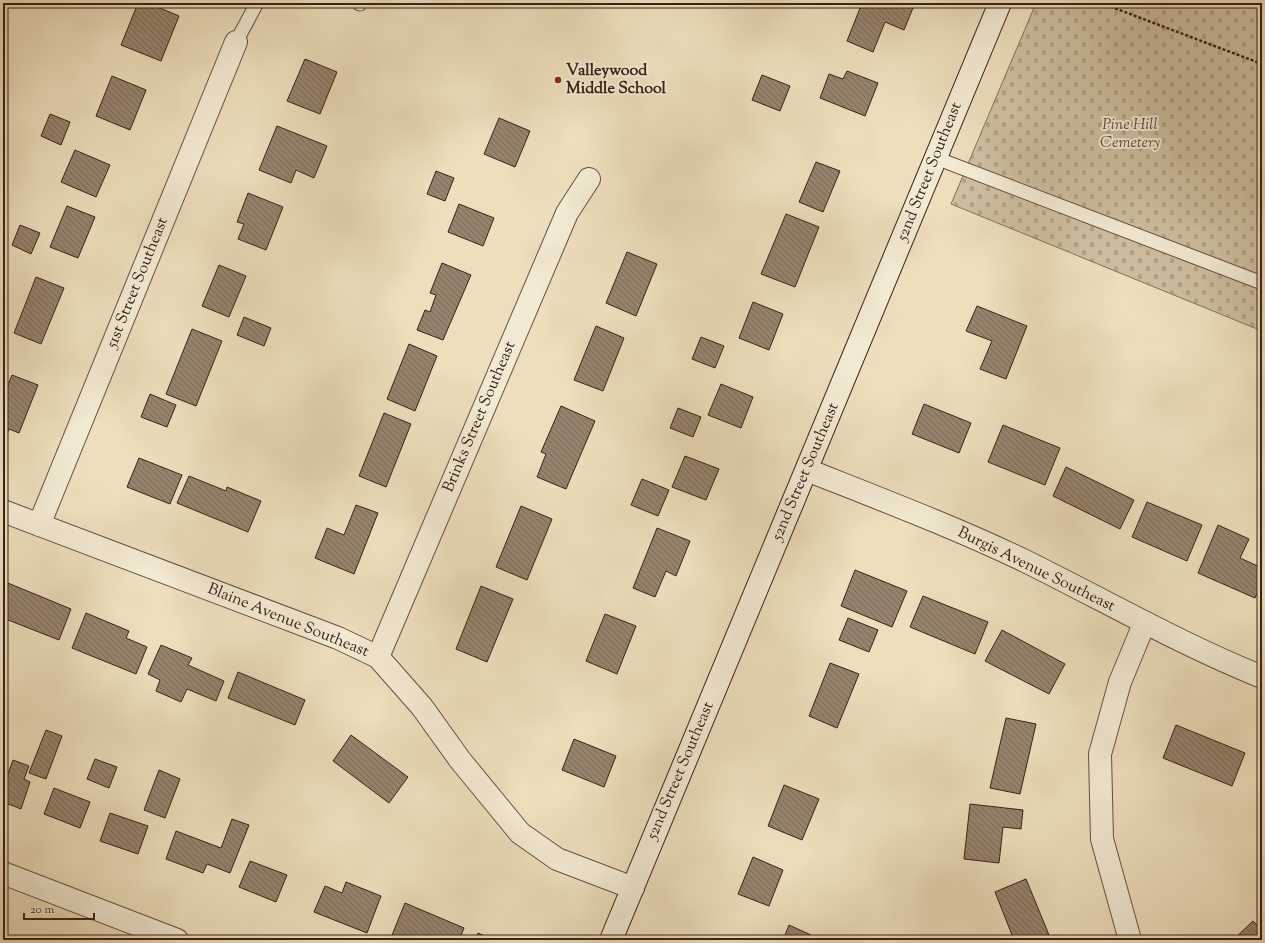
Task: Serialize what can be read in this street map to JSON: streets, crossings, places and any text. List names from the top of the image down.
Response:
{
  "streets": {
    "street": [
      "52nd Street Southeast",
      "51st Street Southeast",
      "Brinks Street Southeast",
      "Burgis Avenue Southeast",
      "Blaine Avenue Southeast"
    ]
  },
  "crossings": [
    ["52nd Street Southeast", "Burgis Avenue Southeast"],
    ["52nd Street Southeast", "Blaine Avenue Southeast"],
    ["51st Street Southeast", "Blaine Avenue Southeast"],
    ["Brinks Street Southeast", "Blaine Avenue Southeast"]
  ],
  "parks": ["Pine Hill Cemetery"],
  "places": ["Valleywood Middle School"],
  "scale_bar": "20 m"
}
